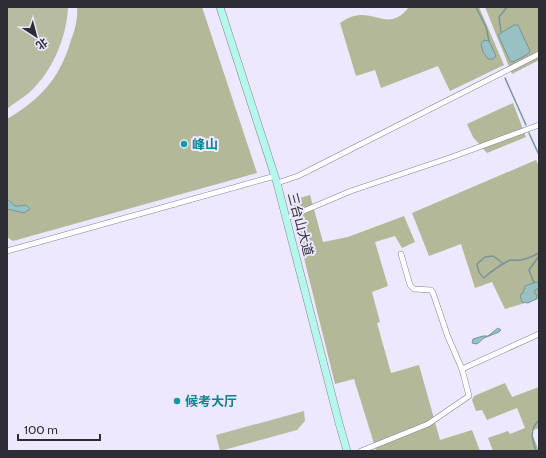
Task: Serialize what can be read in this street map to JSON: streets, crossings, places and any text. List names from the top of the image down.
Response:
{
  "streets": {
    "main road": ["三台山大道"]
  },
  "places": ["峰山", "候考大厅"],
  "scale_bar": "100 m",
  "north": "bottom right"
}
